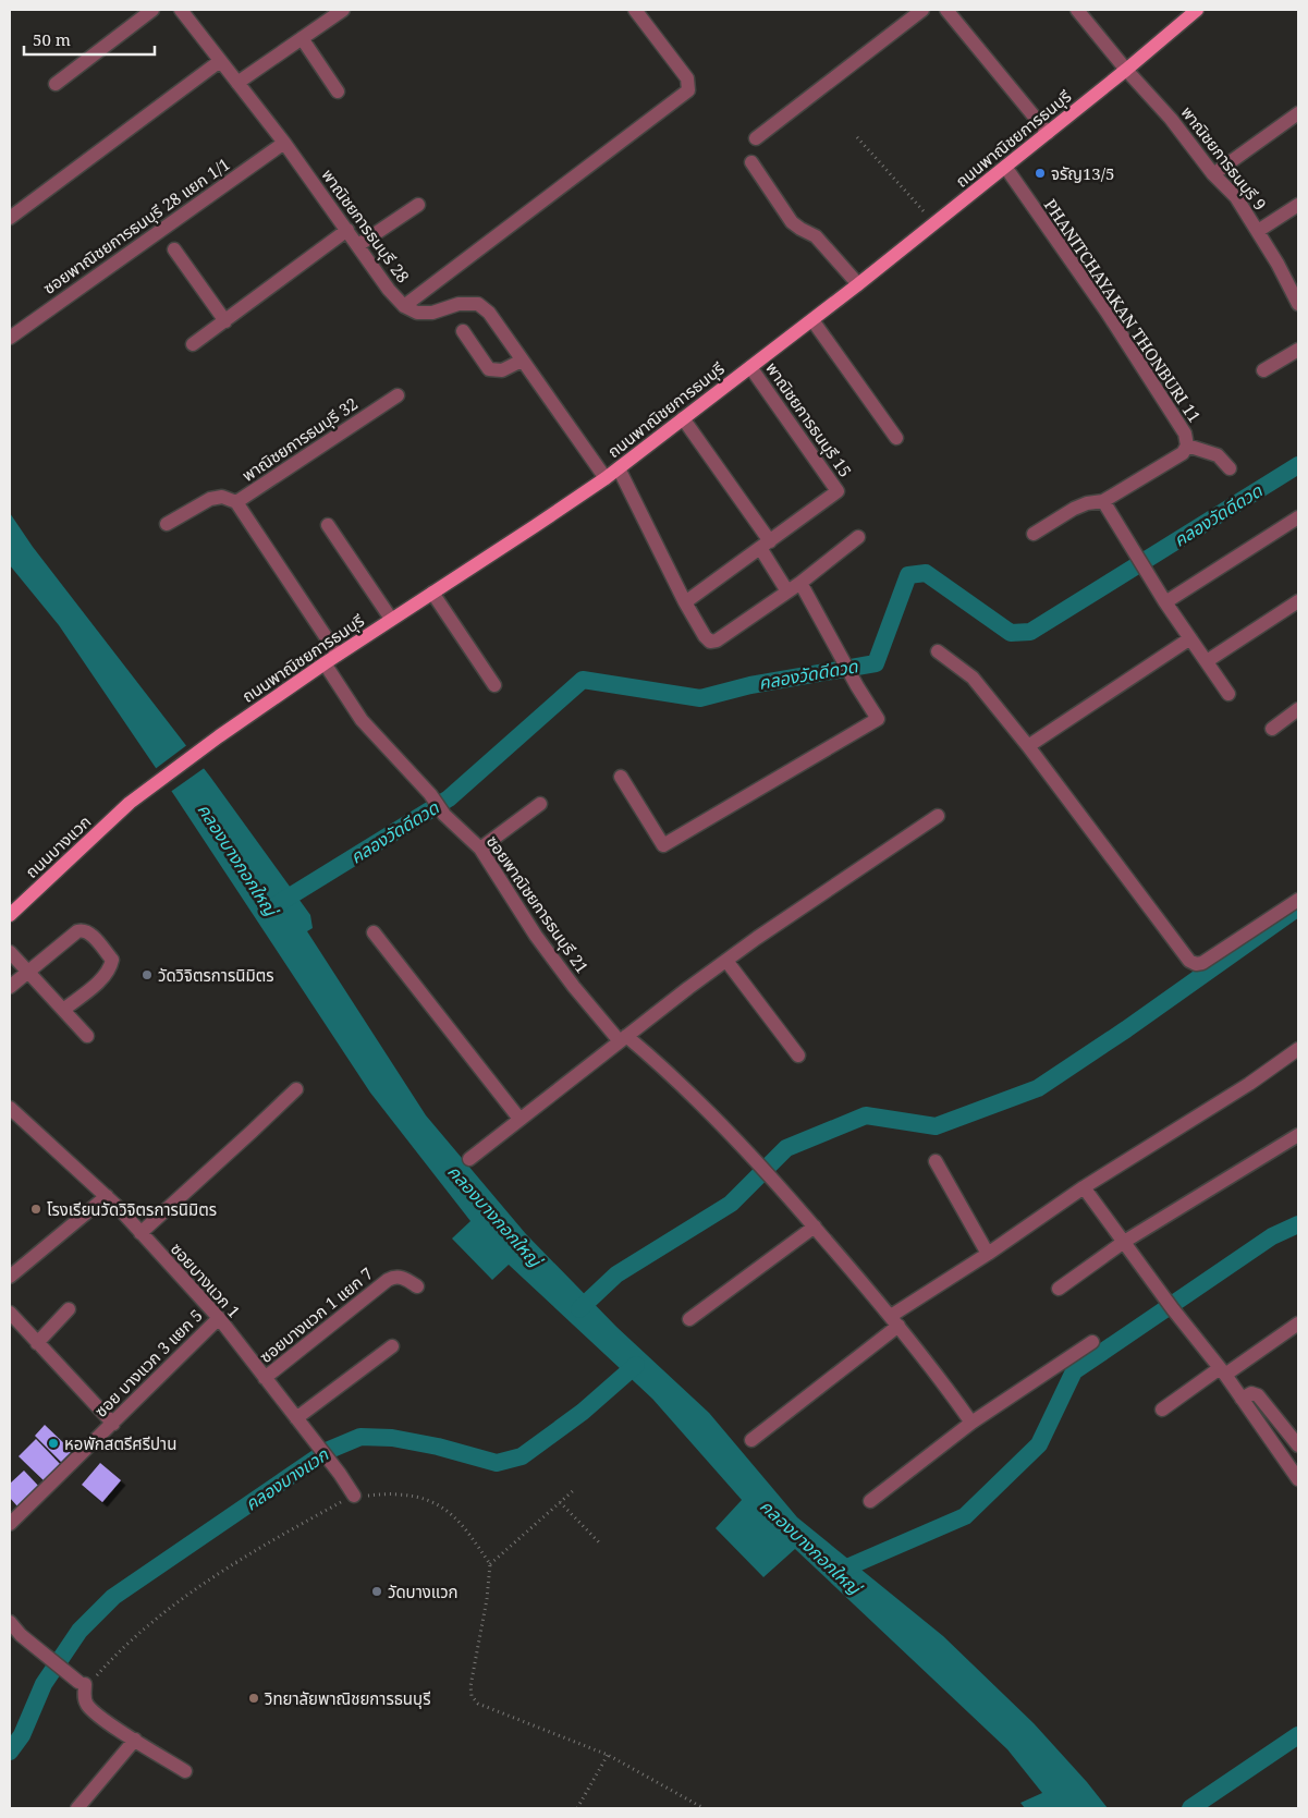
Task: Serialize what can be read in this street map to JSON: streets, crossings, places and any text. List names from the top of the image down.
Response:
{
  "streets": {
    "main road": ["ถนนพาณิชยการธนบุรี", "ถนนบางแวก"],
    "street": [
      "พาณิชยการธนบุรี 9",
      "ซอยพาณิชยการธนบุรี 28 แยก 1/1",
      "พาณิชยการธนบุรี 28",
      "PHANITCHAYAKAN THONBURI 11",
      "พาณิชยการธนบุรี 15",
      "พาณิชยการธนบุรี 32",
      "ซอยพาณิชยการธนบุรี 21",
      "ซอยบางแวก 1",
      "ซอยบางแวก 1 แยก 7",
      "ซอย บางแวก 3 แยก 5"
    ]
  },
  "crossings": [
    ["ถนนพาณิชยการธนบุรี", "พาณิชยการธนบุรี 9"],
    ["ถนนพาณิชยการธนบุรี", "พาณิชยการธนบุรี 28"],
    ["ถนนพาณิชยการธนบุรี", "PHANITCHAYAKAN THONBURI 11"],
    ["ถนนพาณิชยการธนบุรี", "พาณิชยการธนบุรี 15"],
    ["ถนนพาณิชยการธนบุรี", "พาณิชยการธนบุรี 32"],
    ["ถนนพาณิชยการธนบุรี", "ถนนบางแวก"],
    ["ถนนพาณิชยการธนบุรี", "ซอยพาณิชยการธนบุรี 21"],
    ["ซอยพาณิชยการธนบุรี 28 แยก 1/1", "พาณิชยการธนบุรี 28"],
    ["ซอยบางแวก 1", "ซอยบางแวก 1 แยก 7"],
    ["ซอยบางแวก 1", "ซอย บางแวก 3 แยก 5"]
  ],
  "water": ["คลองวัดดีดวด", "คลองบางกอกใหญ่", "คลองบางแวก"],
  "places": [
    "จรัญ13/5",
    "วัดวิจิตรการนิมิตร",
    "โรงเรียนวัดวิจิตรการนิมิตร",
    "หอพักสตรีศรีปาน",
    "วัดบางแวก",
    "วิทยาลัยพาณิชยการธนบุรี"
  ],
  "scale_bar": "50 m"
}
